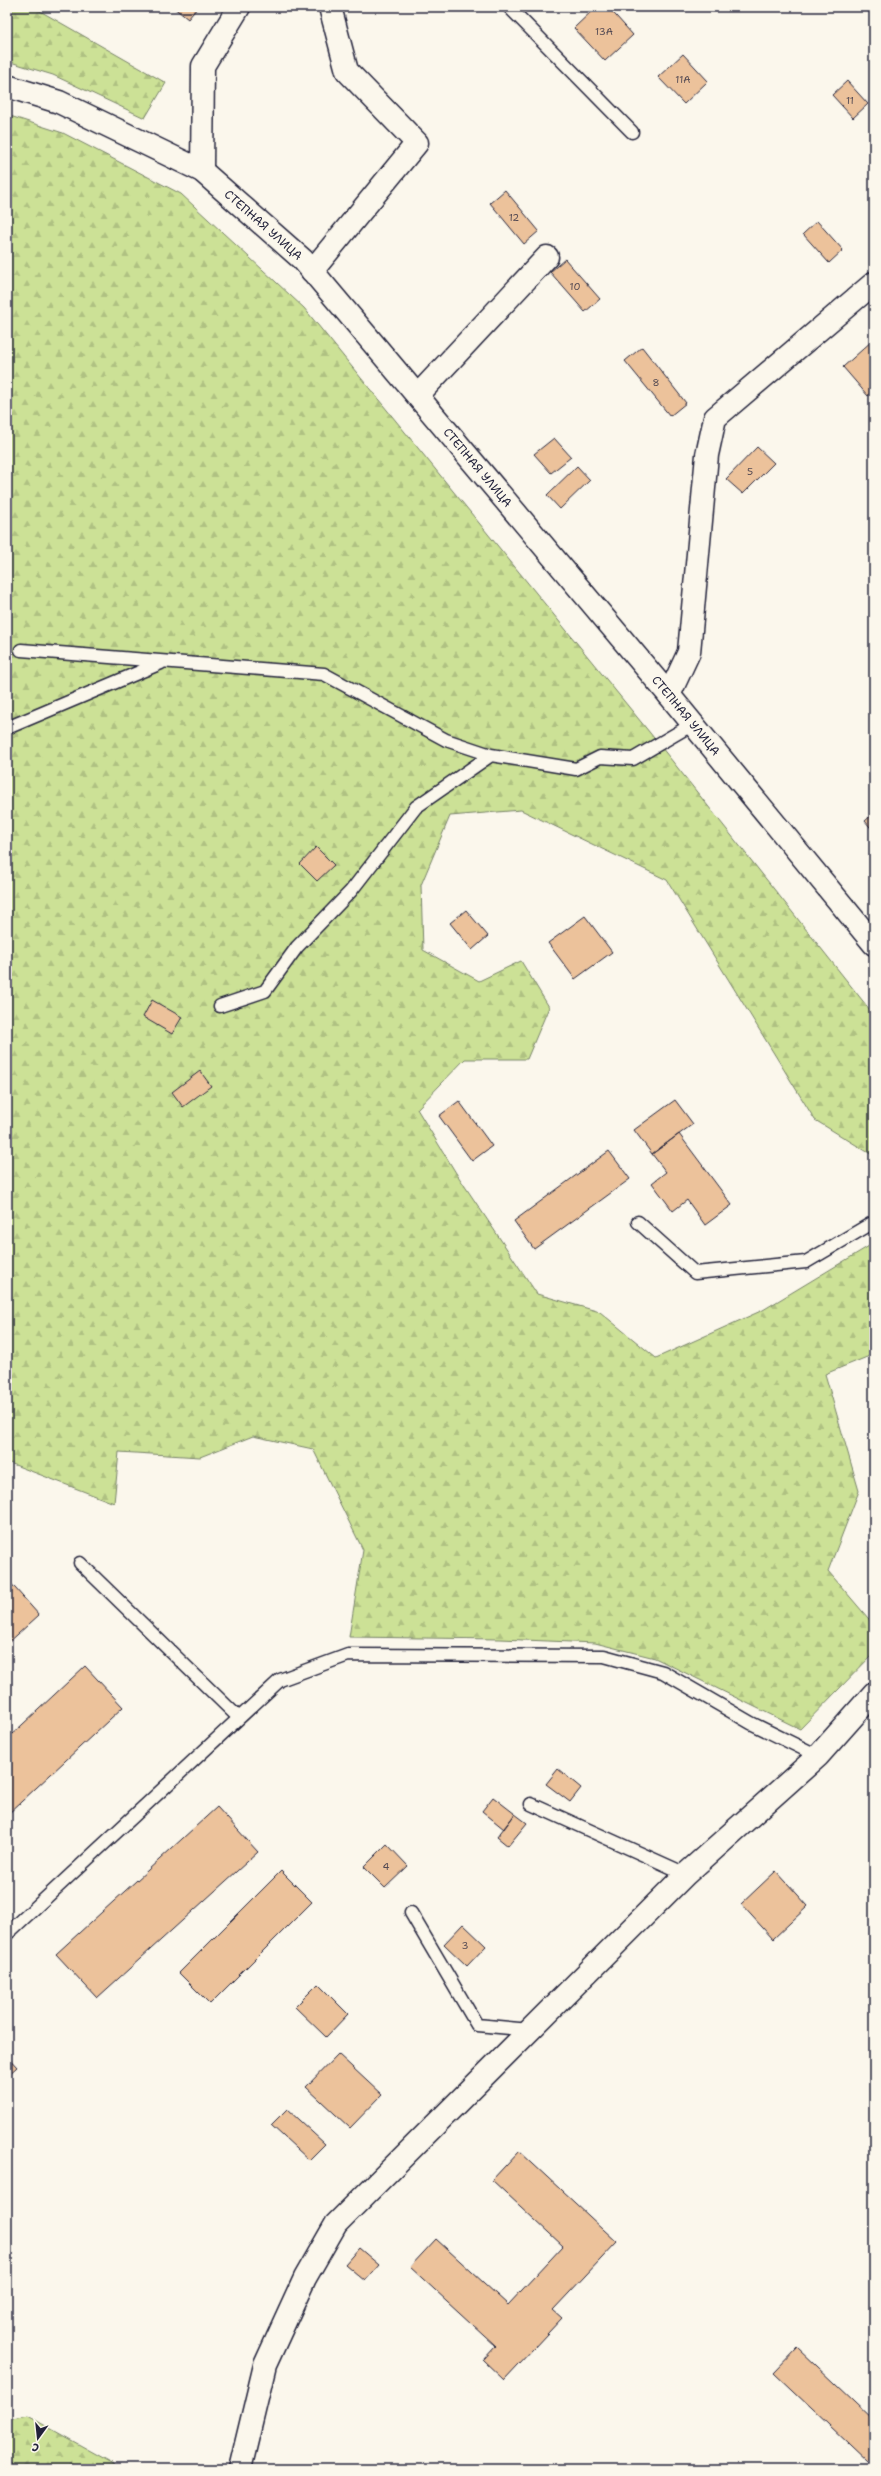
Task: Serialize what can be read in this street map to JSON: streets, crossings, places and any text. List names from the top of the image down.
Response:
{
  "streets": {
    "street": ["СТЕПНАЯ УЛИЦА"]
  },
  "house_numbers": [
    "13А",
    "11А",
    "11",
    "12",
    "10",
    "8",
    "5",
    "4",
    "3"
  ],
  "north": "bottom"
}
